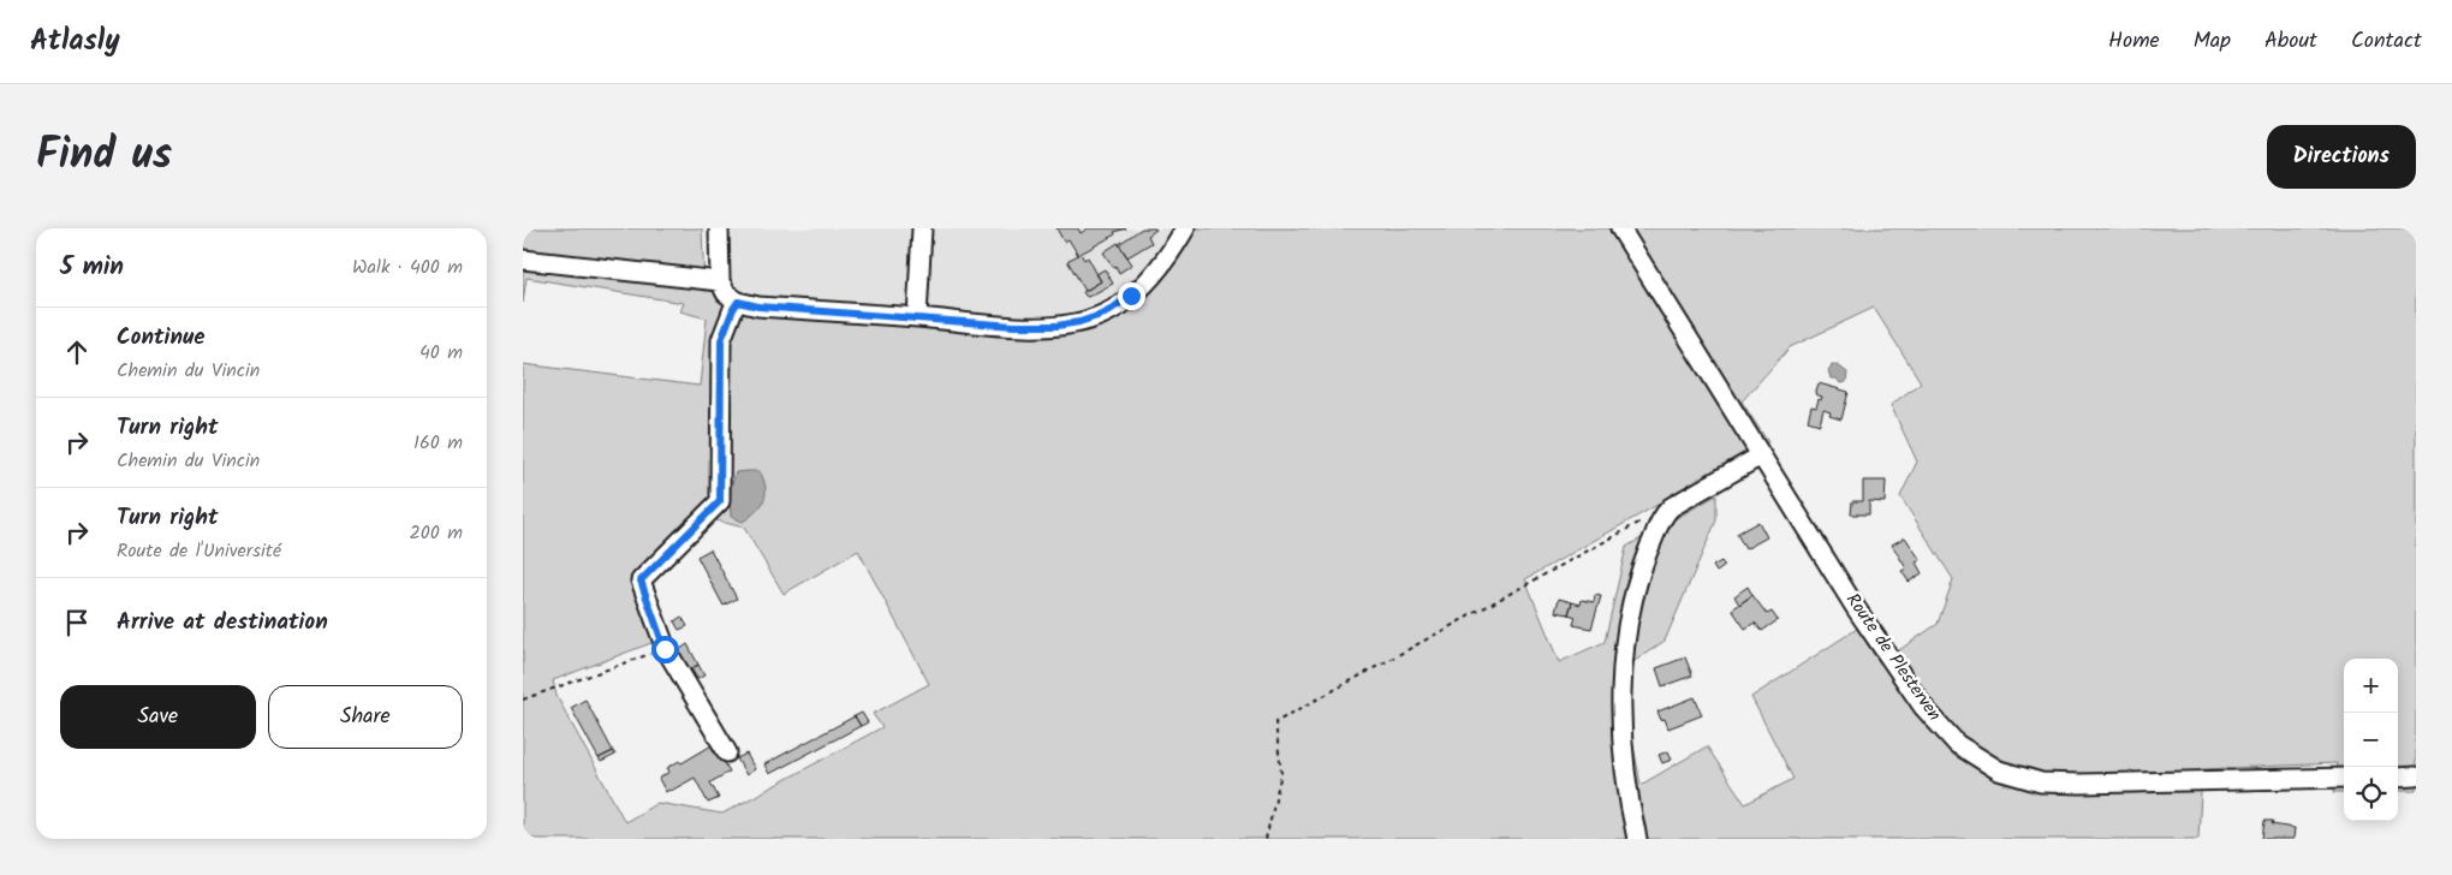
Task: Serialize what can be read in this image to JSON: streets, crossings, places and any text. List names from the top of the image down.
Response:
{
  "streets": {
    "street": ["Route de Plesterven"]
  },
  "page": {
    "header": "Atlasly",
    "nav": [
      "Home",
      "Map",
      "About",
      "Contact"
    ],
    "title": "Find us",
    "buttons": [
      "Directions",
      ["Save", "Share"]
    ],
    "heading": ["5 min", "Walk · 400 m"],
    "list": [
      ["Continue", "Chemin du Vincin", "40 m"],
      ["Turn right", "Chemin du Vincin", "160 m"],
      ["Turn right", "Route de l'Université", "200 m"],
      "Arrive at destination"
    ],
    "map_buttons": ["+", "−"]
  }
}
